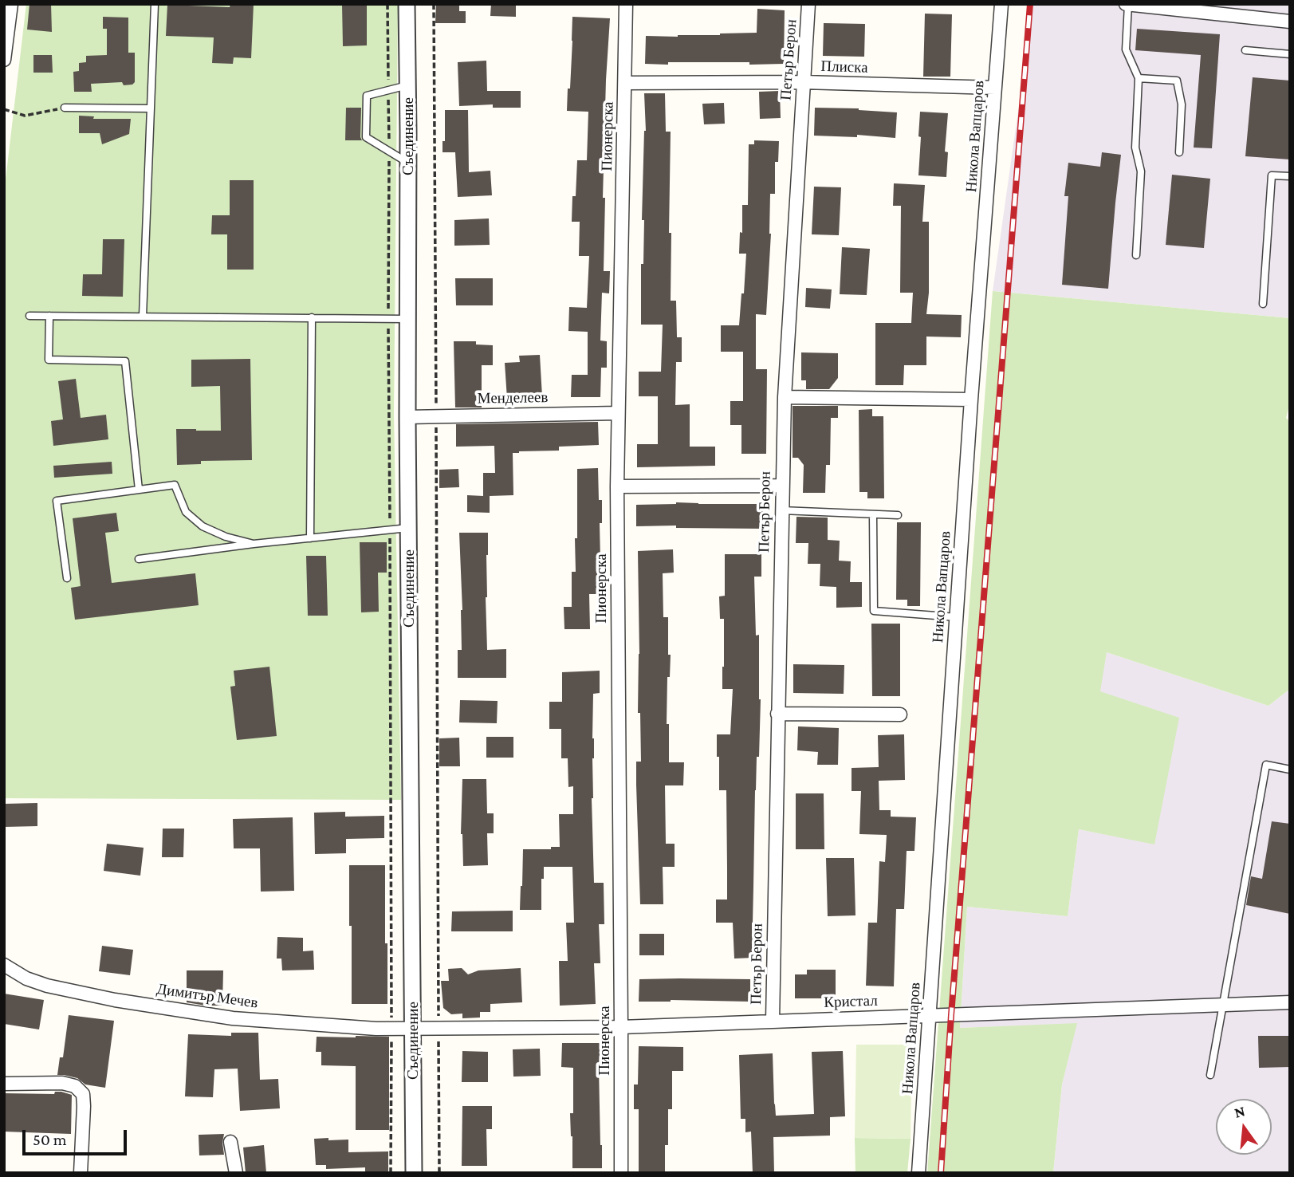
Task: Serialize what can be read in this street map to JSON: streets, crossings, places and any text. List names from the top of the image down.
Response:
{
  "streets": {
    "street": [
      "Петър Берон",
      "Плиска",
      "Съединение",
      "Пионерска",
      "Никола Вапцаров",
      "Менделеев",
      "Димитър Мечев",
      "Кристал"
    ]
  },
  "crossings": [
    ["Петър Берон", "Плиска"],
    ["Петър Берон", "Кристал"],
    ["Плиска", "Пионерска"],
    ["Плиска", "Никола Вапцаров"],
    ["Съединение", "Менделеев"],
    ["Съединение", "Димитър Мечев"],
    ["Съединение", "Кристал"],
    ["Пионерска", "Менделеев"],
    ["Пионерска", "Кристал"],
    ["Никола Вапцаров", "Кристал"],
    ["Димитър Мечев", "Кристал"]
  ],
  "scale_bar": "50 m",
  "north": "top"
}
